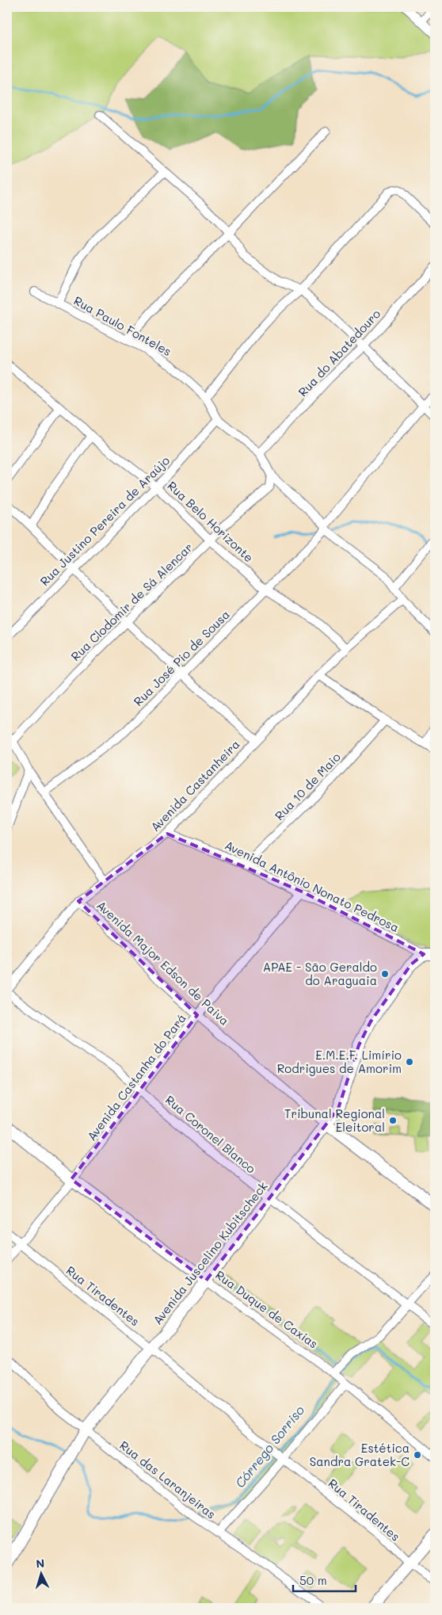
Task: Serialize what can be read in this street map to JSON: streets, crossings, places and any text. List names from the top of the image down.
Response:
{
  "streets": {
    "street": [
      "Rua Paulo Fonteles",
      "Rua do Abatedouro",
      "Rua Justino Pereira de Araújo",
      "Rua Belo Horizonte",
      "Rua Clodomir de Sá Alencar",
      "Rua José Pio de Sousa",
      "Avenida Castanheira",
      "Rua 10 de Maio",
      "Avenida Antônio Nonato Pedrosa",
      "Avenida Major Edson de Paiva",
      "Avenida Castanha do Pará",
      "Rua Coronel Blanco",
      "Avenida Juscelino Kubitscheck",
      "Rua Tiradentes",
      "Rua Duque de Caxias",
      "Rua das Laranjeiras"
    ]
  },
  "crossings": [
    ["Rua Paulo Fonteles", "Rua do Abatedouro"],
    ["Rua Paulo Fonteles", "Rua Justino Pereira de Araújo"],
    ["Rua Paulo Fonteles", "Rua Clodomir de Sá Alencar"],
    ["Rua Paulo Fonteles", "Rua José Pio de Sousa"],
    ["Rua Justino Pereira de Araújo", "Rua Belo Horizonte"],
    ["Rua Belo Horizonte", "Rua Clodomir de Sá Alencar"],
    ["Rua Belo Horizonte", "Rua José Pio de Sousa"],
    ["Rua Belo Horizonte", "Avenida Castanheira"],
    ["Rua Clodomir de Sá Alencar", "Avenida Major Edson de Paiva"],
    ["Rua José Pio de Sousa", "Avenida Major Edson de Paiva"],
    ["Avenida Castanheira", "Avenida Antônio Nonato Pedrosa"],
    ["Avenida Castanheira", "Avenida Major Edson de Paiva"],
    ["Rua 10 de Maio", "Avenida Antônio Nonato Pedrosa"],
    ["Avenida Antônio Nonato Pedrosa", "Avenida Castanha do Pará"],
    ["Avenida Antônio Nonato Pedrosa", "Avenida Juscelino Kubitscheck"],
    ["Avenida Major Edson de Paiva", "Avenida Castanha do Pará"],
    ["Avenida Major Edson de Paiva", "Avenida Juscelino Kubitscheck"],
    ["Avenida Castanha do Pará", "Rua Coronel Blanco"],
    ["Avenida Castanha do Pará", "Rua Tiradentes"],
    ["Avenida Castanha do Pará", "Rua Duque de Caxias"],
    ["Rua Coronel Blanco", "Avenida Juscelino Kubitscheck"],
    ["Avenida Juscelino Kubitscheck", "Rua Tiradentes"],
    ["Avenida Juscelino Kubitscheck", "Rua Duque de Caxias"],
    ["Avenida Juscelino Kubitscheck", "Rua das Laranjeiras"]
  ],
  "water": ["Córrego Sorriso"],
  "places": [
    "APAE - São Geraldo do Araguaia",
    "E.M.E.F. Limírio Rodrigues de Amorim",
    "Tribunal Regional Eleitoral",
    "Estética Sandra Gratek-C"
  ],
  "scale_bar": "50 m",
  "north": "top"
}
